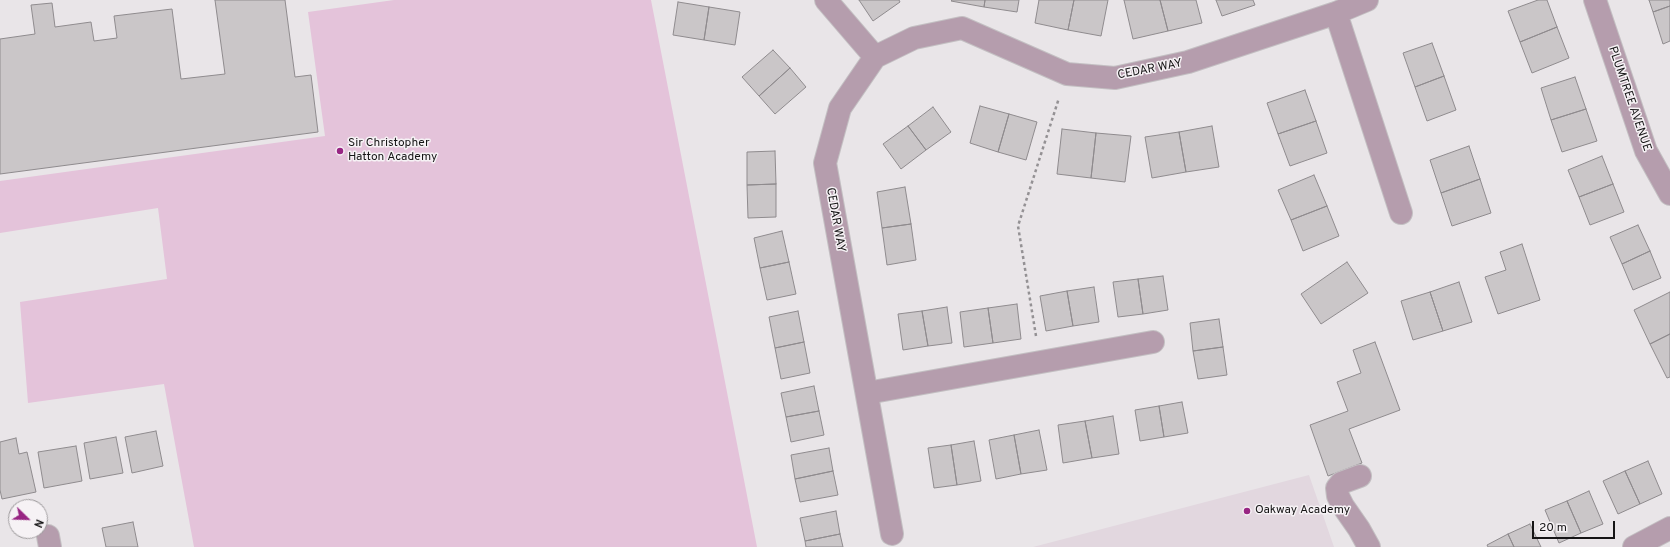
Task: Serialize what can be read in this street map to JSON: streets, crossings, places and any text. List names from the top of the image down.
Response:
{
  "streets": {
    "street": ["CEDAR WAY", "PLUMTREE AVENUE"]
  },
  "places": ["Sir Christopher Hatton Academy", "Oakway Academy"],
  "scale_bar": "20 m",
  "north": "bottom right"
}
